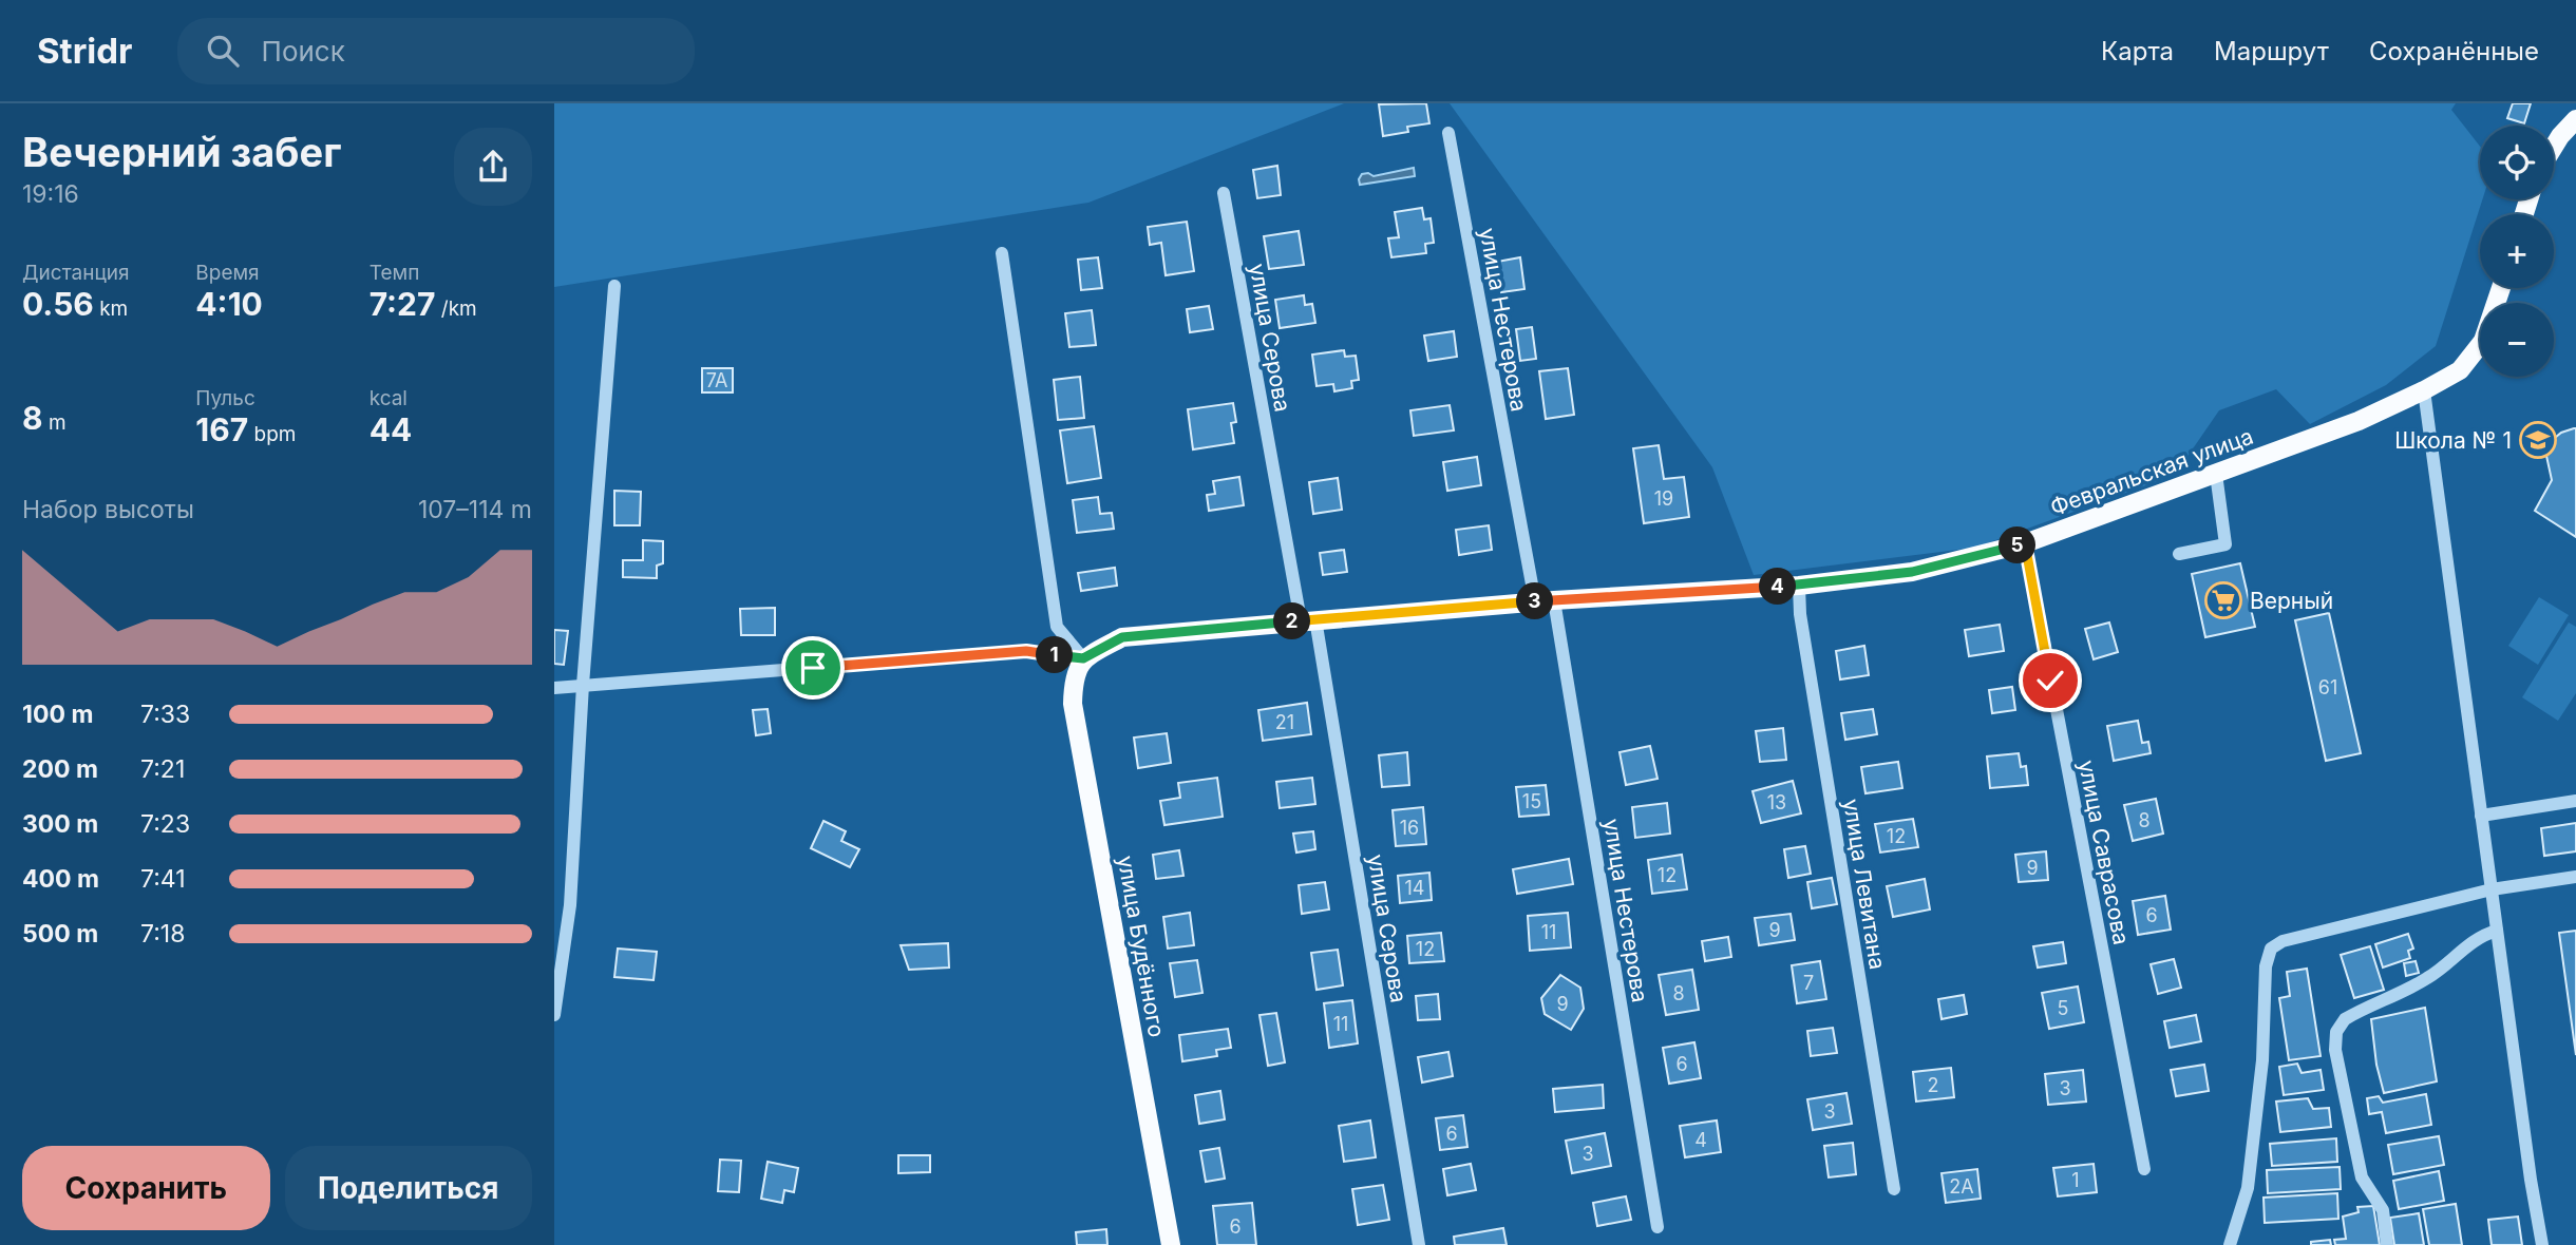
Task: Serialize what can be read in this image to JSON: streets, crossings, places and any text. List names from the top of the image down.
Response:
{
  "streets": {
    "main road": ["Февральская улица", "улица Будённого"],
    "street": [
      "улица Нестерова",
      "улица Серова",
      "улица Саврасова",
      "улица Левитана"
    ]
  },
  "crossings": [
    ["улица Нестерова", "Февральская улица"],
    ["улица Серова", "Февральская улица"],
    ["Февральская улица", "улица Саврасова"],
    ["Февральская улица", "улица Левитана"],
    ["Февральская улица", "улица Будённого"]
  ],
  "places": {
    "school or university": ["Школа № 1"],
    "supermarket": ["Верный"]
  },
  "house_numbers": [
    "7А",
    "19",
    "61",
    "21",
    "15",
    "13",
    "8",
    "16",
    "12",
    "9",
    "12",
    "14",
    "6",
    "9",
    "11",
    "12",
    "7",
    "8",
    "9",
    "5",
    "11",
    "6",
    "2",
    "3",
    "3",
    "6",
    "4",
    "3",
    "1",
    "2А",
    "6"
  ],
  "page": {
    "header": "Stridr",
    "search": "Поиск",
    "nav": ["Карта", "Маршрут", "Сохранённые"],
    "heading": ["Вечерний забег", "19:16"],
    "map_buttons": ["+", "−"],
    "stats": [
      ["Дистанция", "0.56 km"],
      ["Время", "4:10"],
      ["Темп", "7:27 /km"],
      ["8 m"],
      ["Пульс", "167 bpm"],
      ["kcal", "44"]
    ],
    "chart": ["Набор высоты", "107–114 m"],
    "pins": [
      "5",
      "4",
      "3",
      "2",
      "1"
    ],
    "list": [
      {
        "name": "100 m",
        "note": "7:33"
      },
      {
        "name": "200 m",
        "note": "7:21"
      },
      {
        "name": "300 m",
        "note": "7:23"
      },
      {
        "name": "400 m",
        "note": "7:41"
      },
      {
        "name": "500 m",
        "note": "7:18"
      }
    ],
    "buttons": ["Сохранить", "Поделиться"]
  }
}
